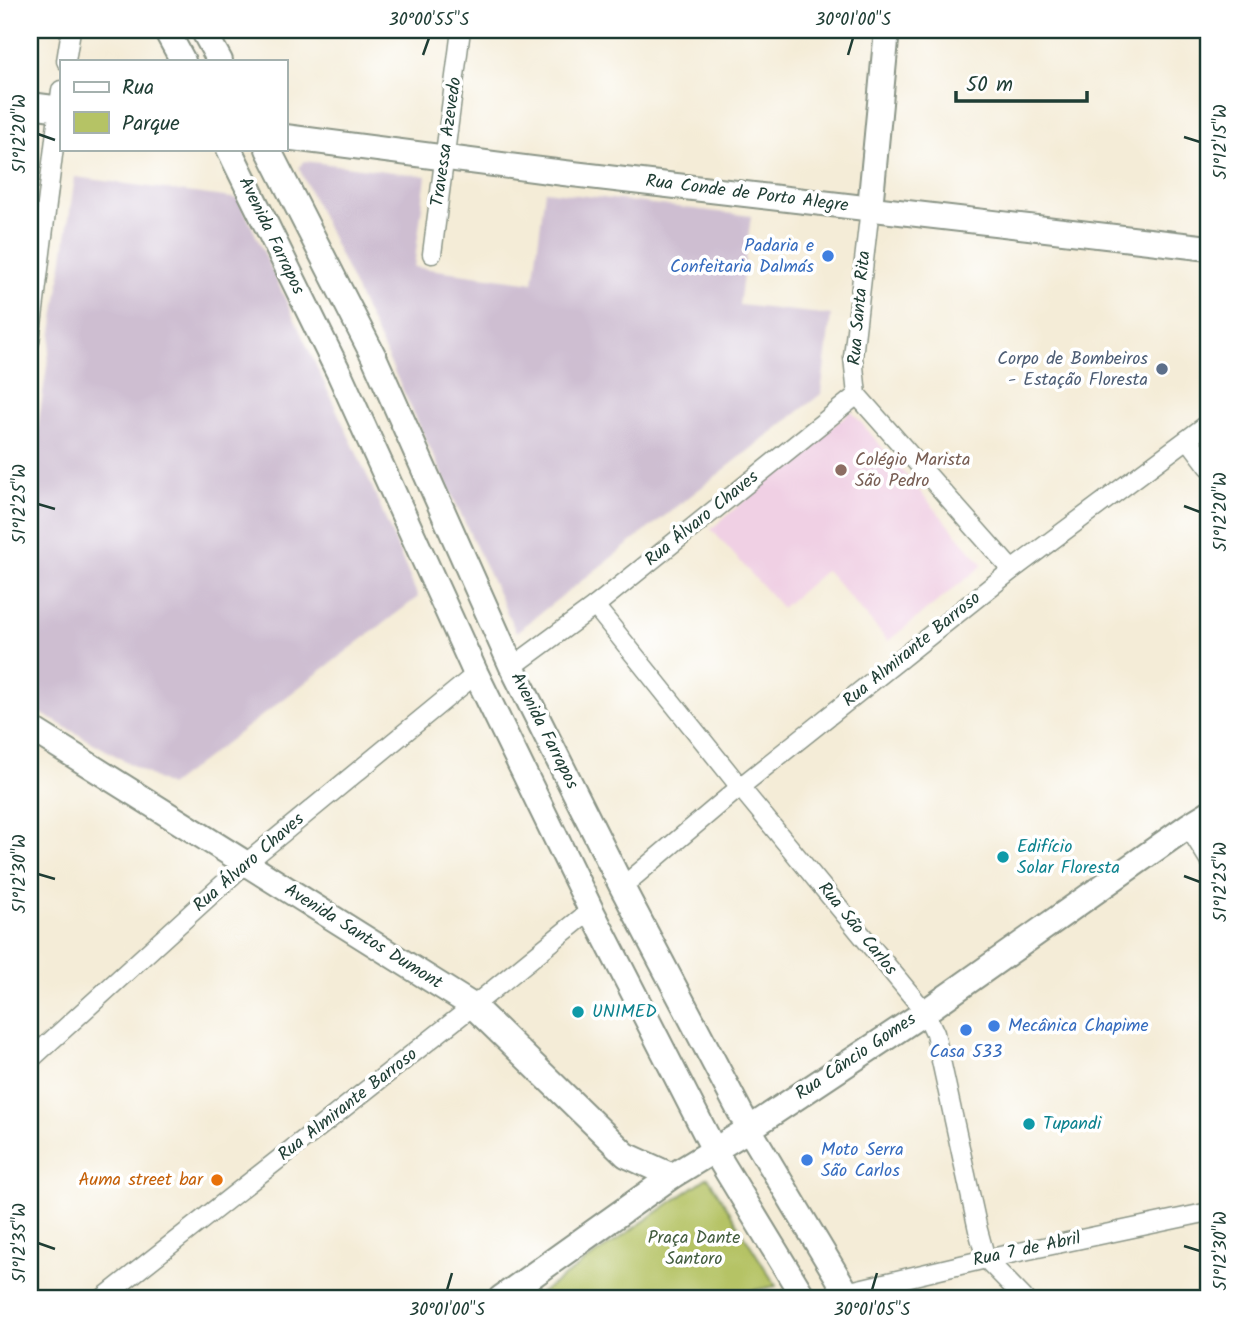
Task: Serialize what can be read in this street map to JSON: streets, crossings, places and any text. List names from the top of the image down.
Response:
{
  "streets": {
    "main road": [
      "Rua Conde de Porto Alegre",
      "Avenida Farrapos",
      "Rua Santa Rita",
      "Avenida Santos Dumont",
      "Rua Câncio Gomes"
    ],
    "street": [
      "Travessa Azevedo",
      "Rua Álvaro Chaves",
      "Rua Almirante Barroso",
      "Rua São Carlos",
      "Rua 7 de Abril"
    ]
  },
  "crossings": [
    ["Travessa Azevedo", "Rua Conde de Porto Alegre"],
    ["Rua Conde de Porto Alegre", "Rua Santa Rita"],
    ["Avenida Farrapos", "Rua Álvaro Chaves"],
    ["Avenida Farrapos", "Rua Almirante Barroso"],
    ["Avenida Farrapos", "Rua Câncio Gomes"],
    ["Avenida Farrapos", "Rua 7 de Abril"],
    ["Rua Santa Rita", "Rua Álvaro Chaves"],
    ["Rua Álvaro Chaves", "Rua São Carlos"],
    ["Rua Álvaro Chaves", "Avenida Santos Dumont"],
    ["Rua Almirante Barroso", "Rua São Carlos"],
    ["Rua Almirante Barroso", "Avenida Santos Dumont"],
    ["Rua São Carlos", "Rua Câncio Gomes"],
    ["Rua São Carlos", "Rua 7 de Abril"],
    ["Avenida Santos Dumont", "Rua Câncio Gomes"]
  ],
  "parks": ["Praça Dante Santoro"],
  "places": [
    "Padaria e Confeitaria Dalmás",
    "Corpo de Bombeiros - Estação Floresta",
    "Colégio Marista São Pedro",
    "Edifício Solar Floresta",
    "UNIMED",
    "Mecânica Chapime",
    "Casa 533",
    "Tupandi",
    "Moto Serra São Carlos",
    "Auma street bar"
  ],
  "legend": ["Rua", "Parque"],
  "scale_bar": "50 m",
  "coordinates": [
    "30°00'55\"S",
    "30°01'00\"S",
    "51°12'20\"W",
    "51°12'15\"W",
    "51°12'25\"W",
    "51°12'30\"W",
    "51°12'35\"W",
    "30°01'05\"S"
  ]
}
